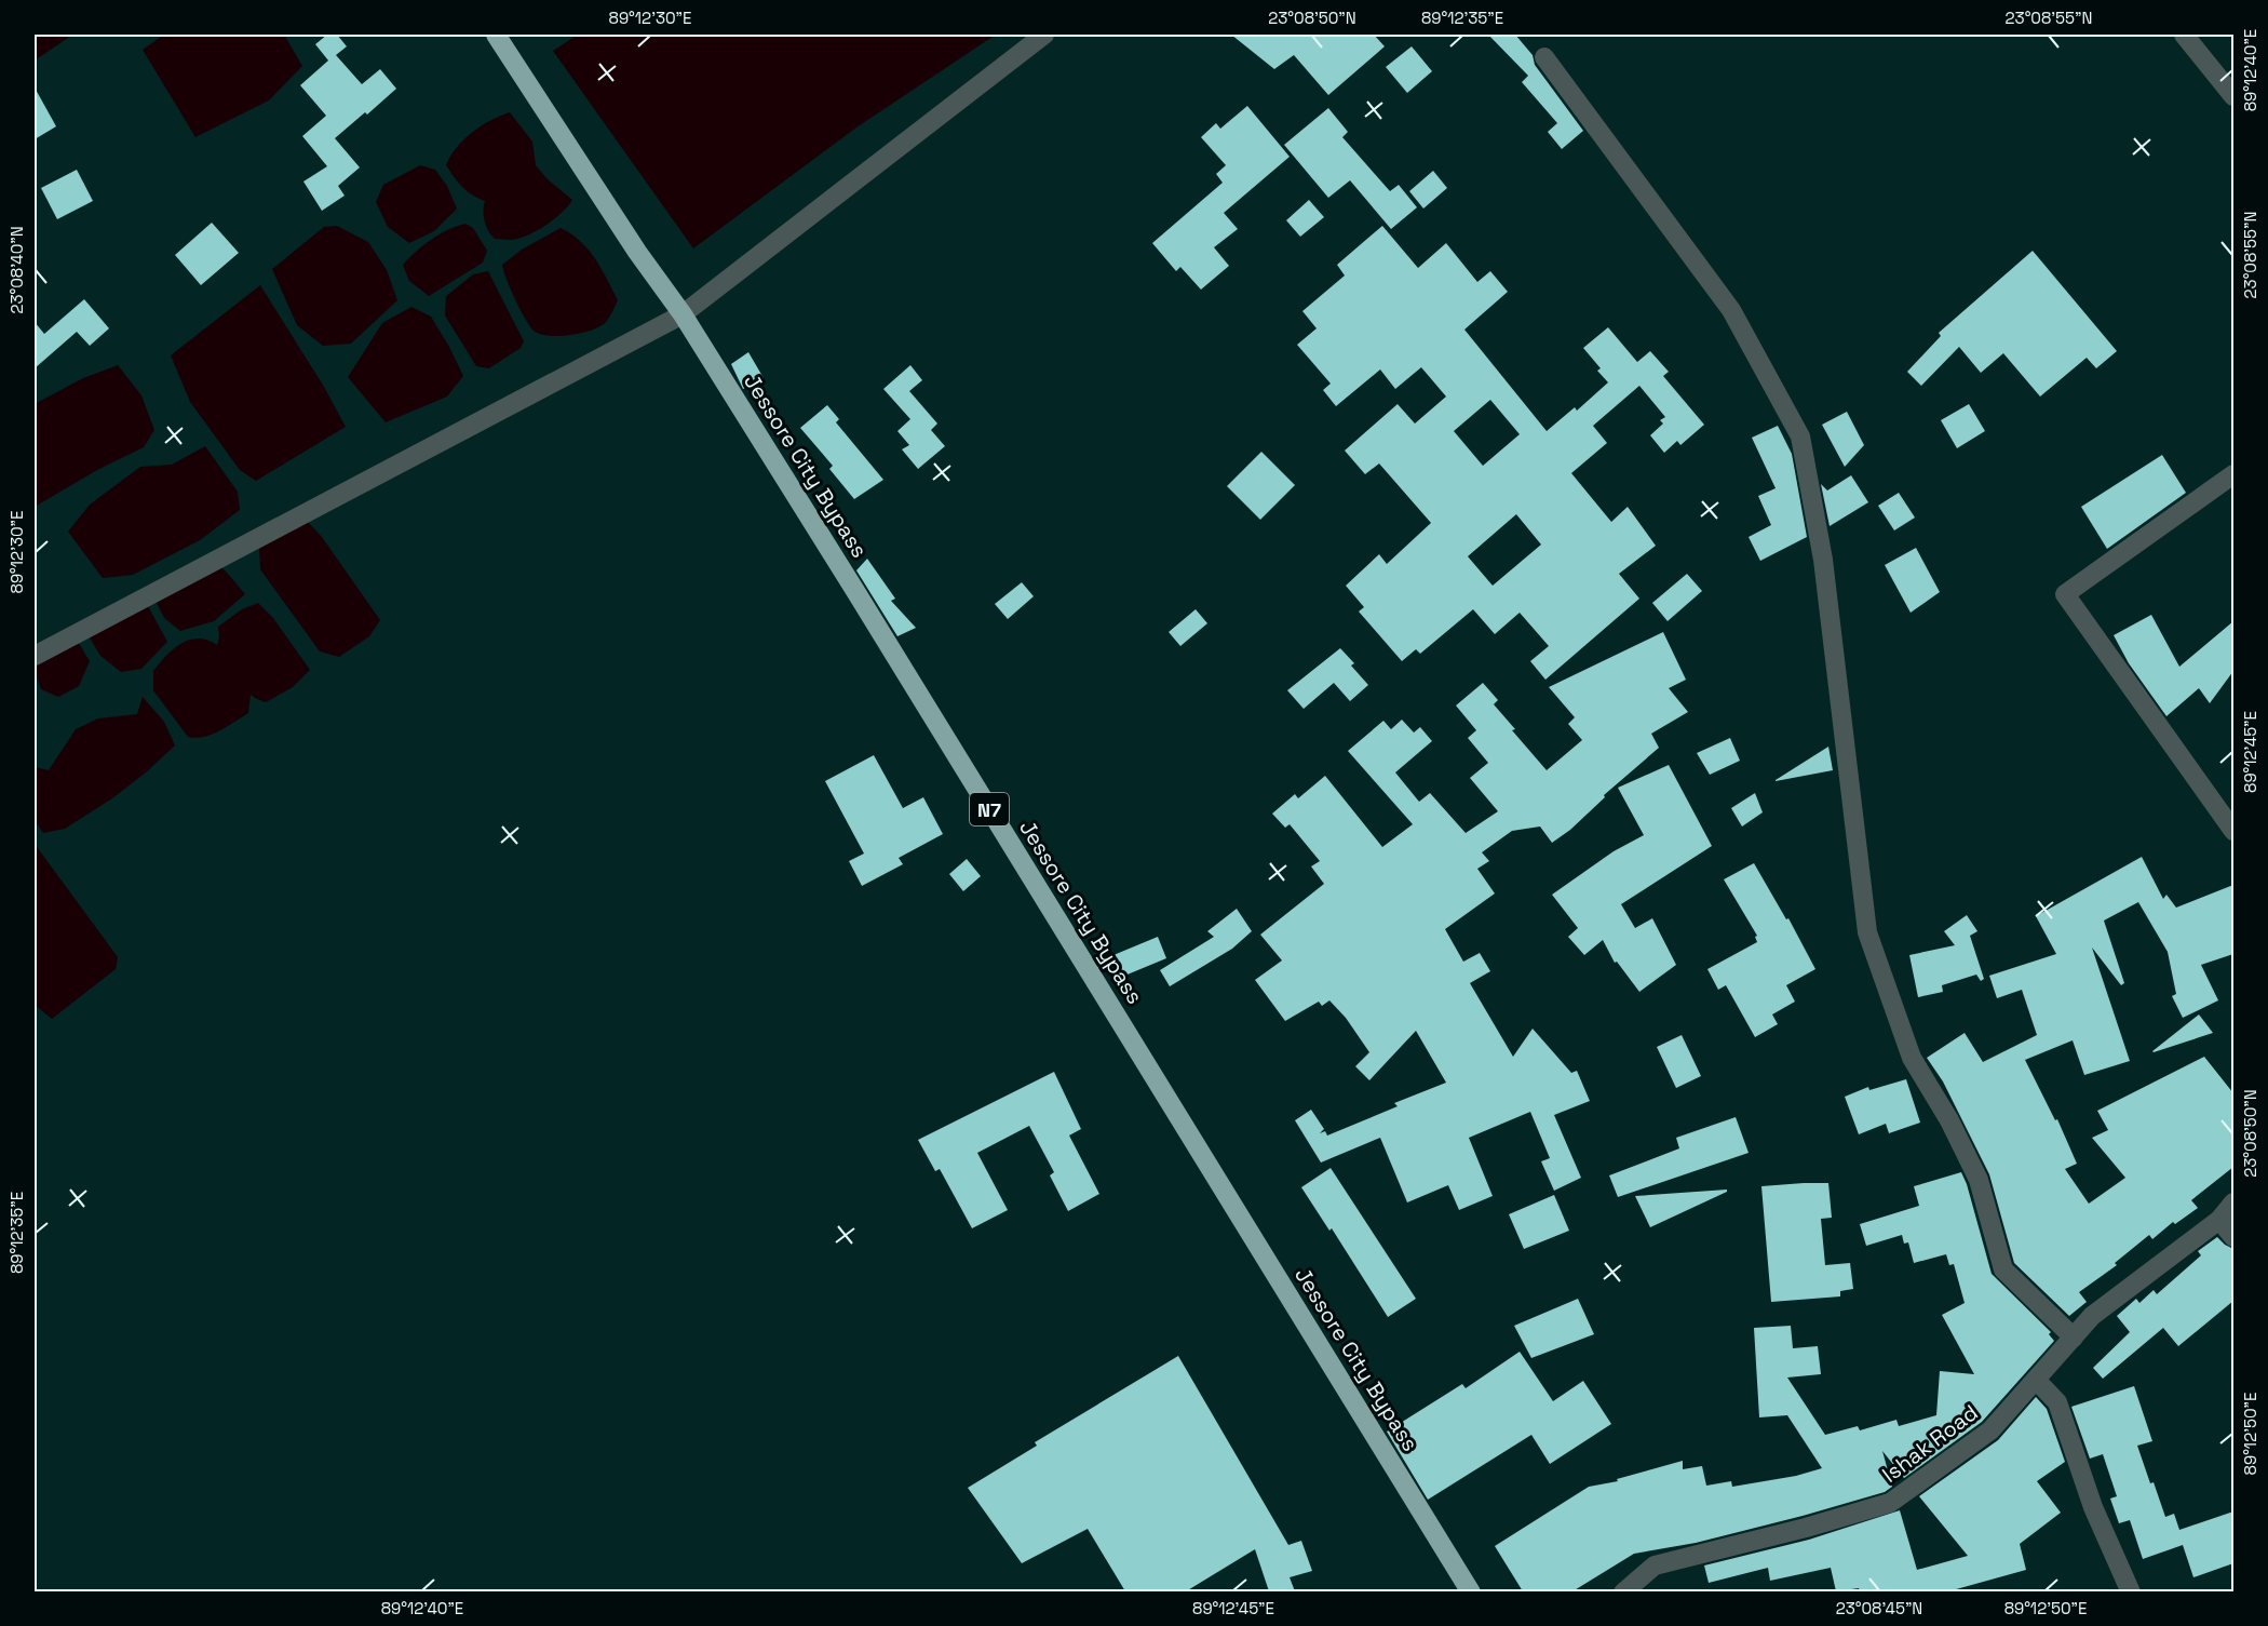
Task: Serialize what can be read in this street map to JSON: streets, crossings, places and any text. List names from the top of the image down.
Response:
{
  "streets": {
    "highway": ["Jessore City Bypass", "N7"],
    "street": ["Ishak Road"]
  },
  "coordinates": [
    "89°12'30\"E",
    "23°08'50\"N",
    "89°12'35\"E",
    "23°08'55\"N",
    "89°12'40\"E",
    "23°08'40\"N",
    "89°12'45\"E",
    "89°12'50\"E",
    "23°08'45\"N"
  ]
}
